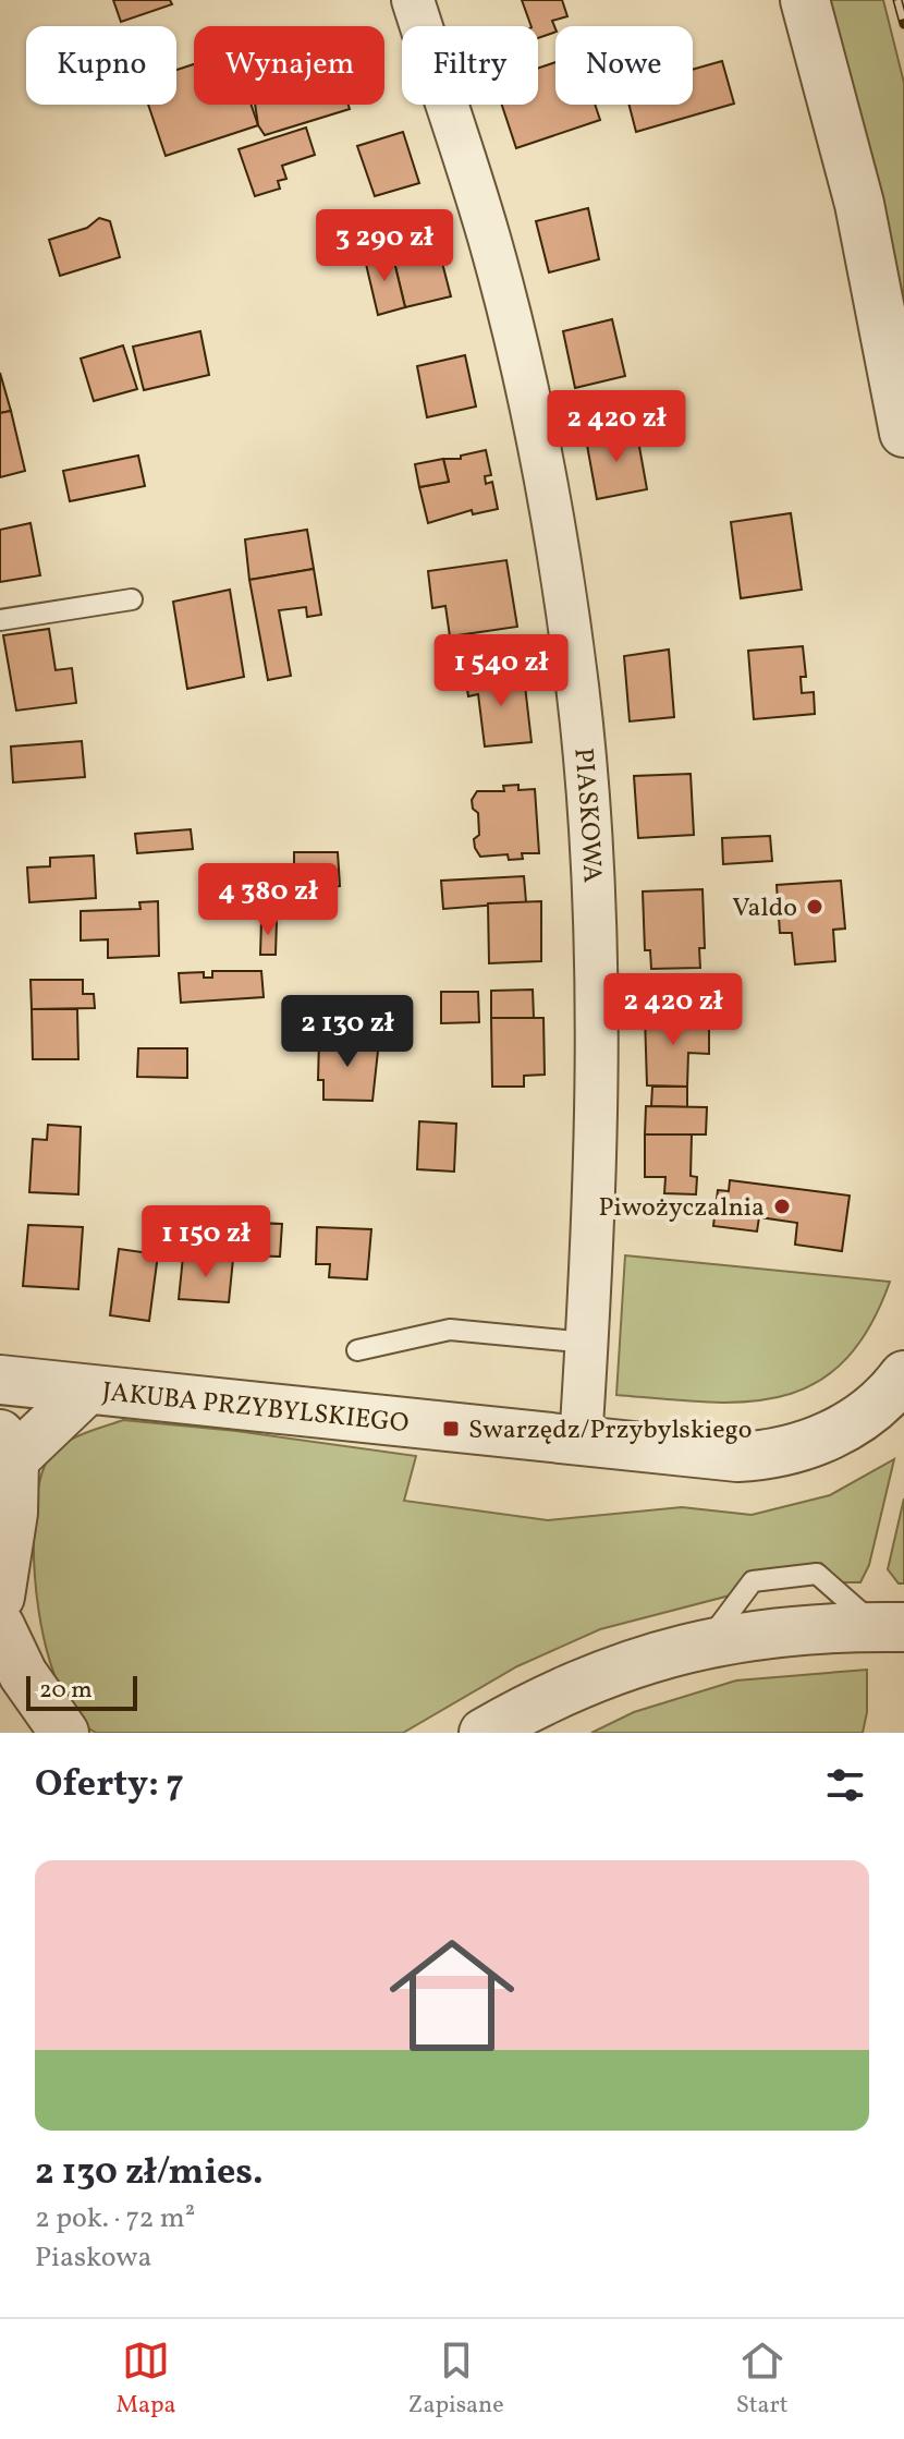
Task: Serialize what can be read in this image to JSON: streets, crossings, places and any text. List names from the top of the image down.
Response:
{
  "streets": {
    "street": ["PIASKOWA", "JAKUBA PRZYBYLSKIEGO"]
  },
  "crossings": [
    ["PIASKOWA", "JAKUBA PRZYBYLSKIEGO"]
  ],
  "places": {
    "other": ["Valdo", "Piwożyczalnia"],
    "transit": ["Swarzędz/Przybylskiego"]
  },
  "scale_bar": "20 m",
  "page": {
    "chip": [
      "Kupno",
      "Wynajem",
      "Filtry",
      "Nowe"
    ],
    "price": [
      "3 290 zł",
      "2 420 zł",
      "1 540 zł",
      "4 380 zł",
      "2 420 zł",
      "2 130 zł",
      "1 150 zł"
    ],
    "scale": "20 m",
    "heading": "Oferty: 7",
    "list": [
      {
        "name": "2 130 zł/mies.",
        "note": "2 pok. · 72 m² · Piaskowa"
      }
    ],
    "tabs": ["Mapa", "Zapisane", "Start"]
  }
}
